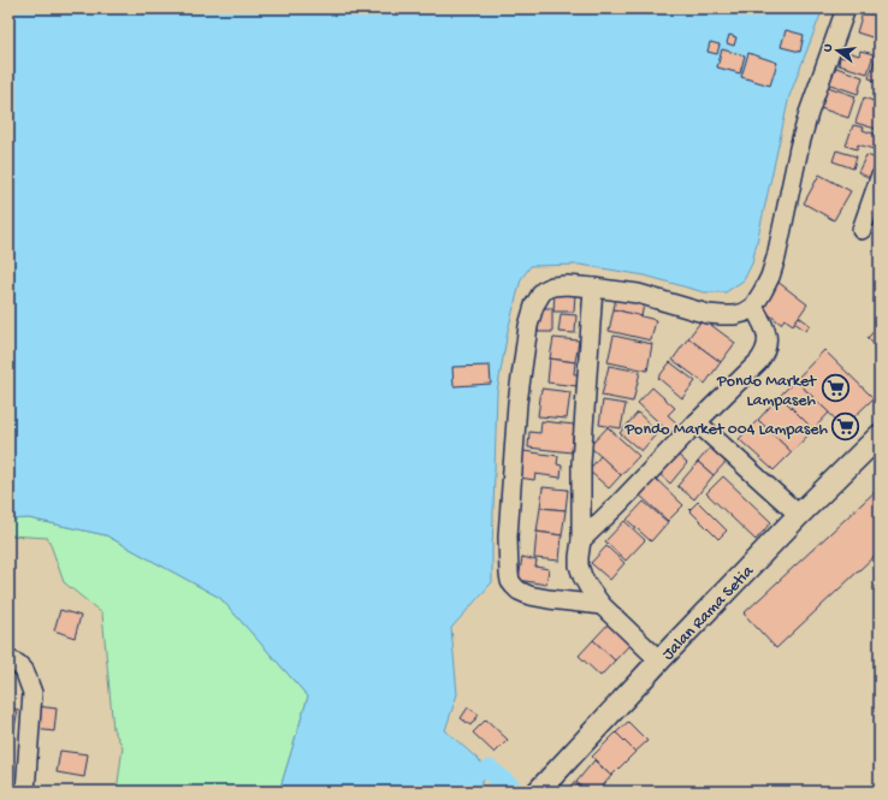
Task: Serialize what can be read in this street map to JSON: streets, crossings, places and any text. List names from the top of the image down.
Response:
{
  "streets": {
    "street": ["Jalan Rama Setia"]
  },
  "places": {
    "supermarket": ["Pondo Market Lampaseh", "Pondo Market 004 Lampaseh"]
  },
  "north": "left"
}
